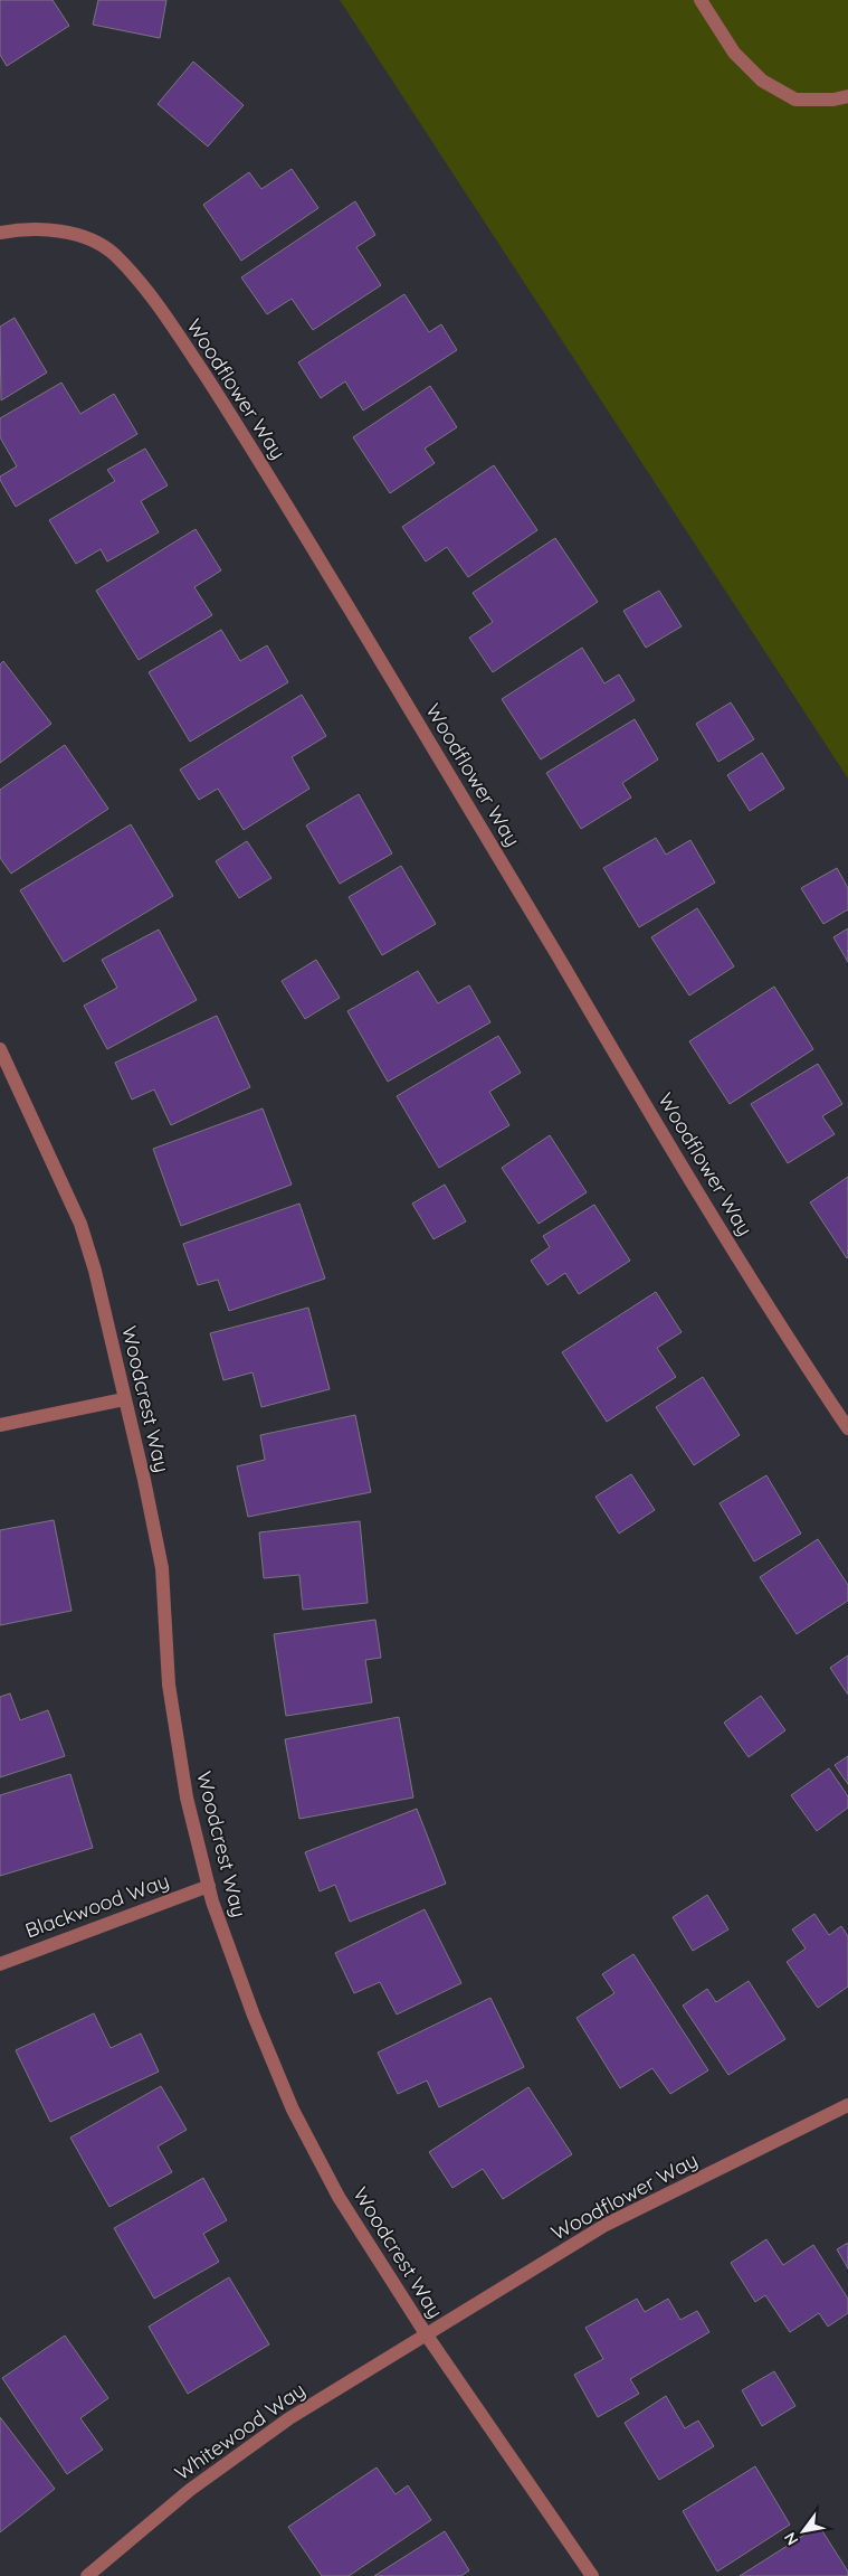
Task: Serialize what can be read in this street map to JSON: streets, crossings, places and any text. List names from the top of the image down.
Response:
{
  "streets": {
    "street": [
      "Woodflower Way",
      "Woodcrest Way",
      "Blackwood Way",
      "Whitewood Way"
    ]
  },
  "crossings": [
    ["Woodflower Way", "Woodcrest Way"],
    ["Woodflower Way", "Whitewood Way"],
    ["Woodcrest Way", "Blackwood Way"],
    ["Woodcrest Way", "Whitewood Way"]
  ],
  "north": "bottom left"
}
